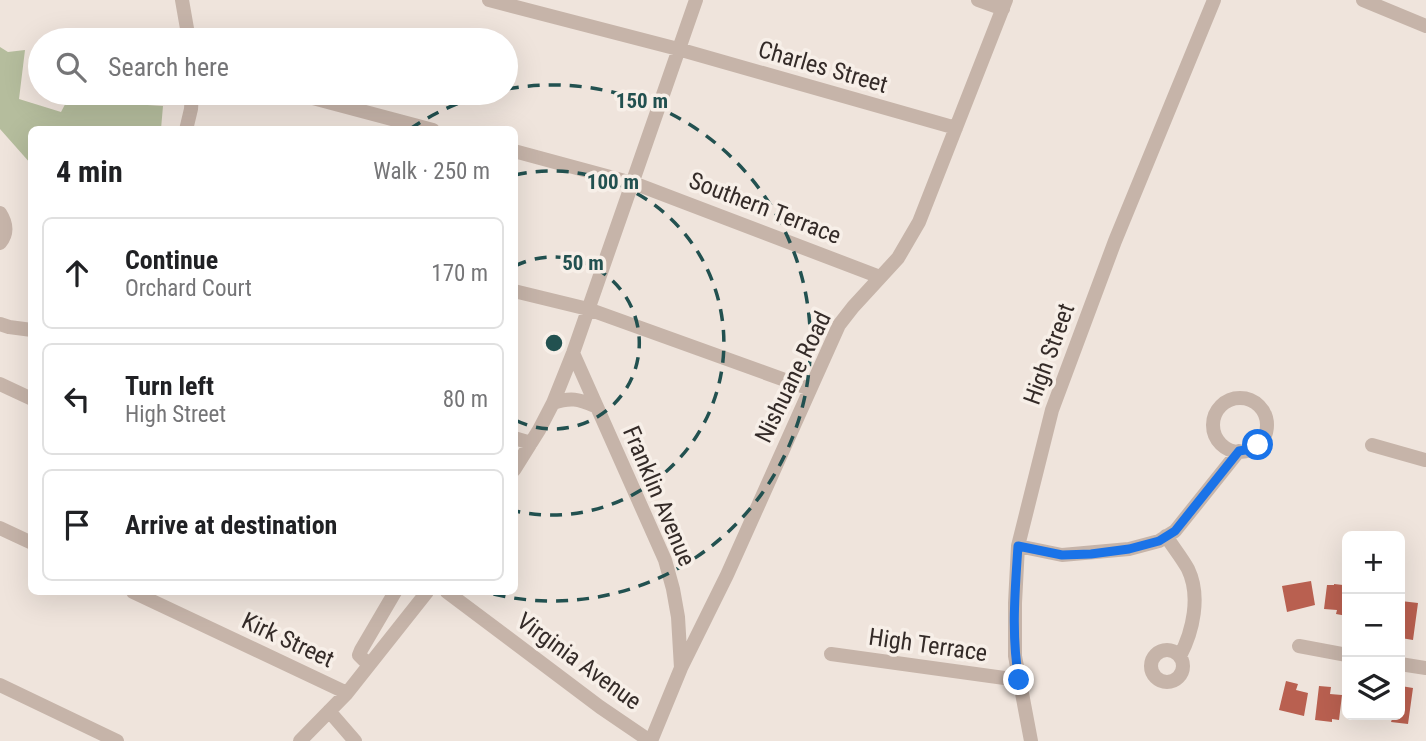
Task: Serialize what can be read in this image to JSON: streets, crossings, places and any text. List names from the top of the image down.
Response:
{
  "streets": {
    "street": [
      "Charles Street",
      "Southern Terrace",
      "High Street",
      "Nishuane Road",
      "Franklin Avenue",
      "Kirk Street",
      "High Terrace",
      "Virginia Avenue"
    ]
  },
  "crossings": [
    ["Charles Street", "Nishuane Road"],
    ["Southern Terrace", "Nishuane Road"],
    ["High Street", "High Terrace"],
    ["Nishuane Road", "Franklin Avenue"],
    ["Franklin Avenue", "Virginia Avenue"]
  ],
  "page": {
    "search": "Search here",
    "heading": ["4 min", "Walk · 250 m"],
    "list": [
      ["Continue", "Orchard Court", "170 m"],
      ["Turn left", "High Street", "80 m"],
      "Arrive at destination"
    ],
    "map_buttons": ["+", "−"]
  },
  "rings": ["150 m", "100 m", "50 m"]
}
